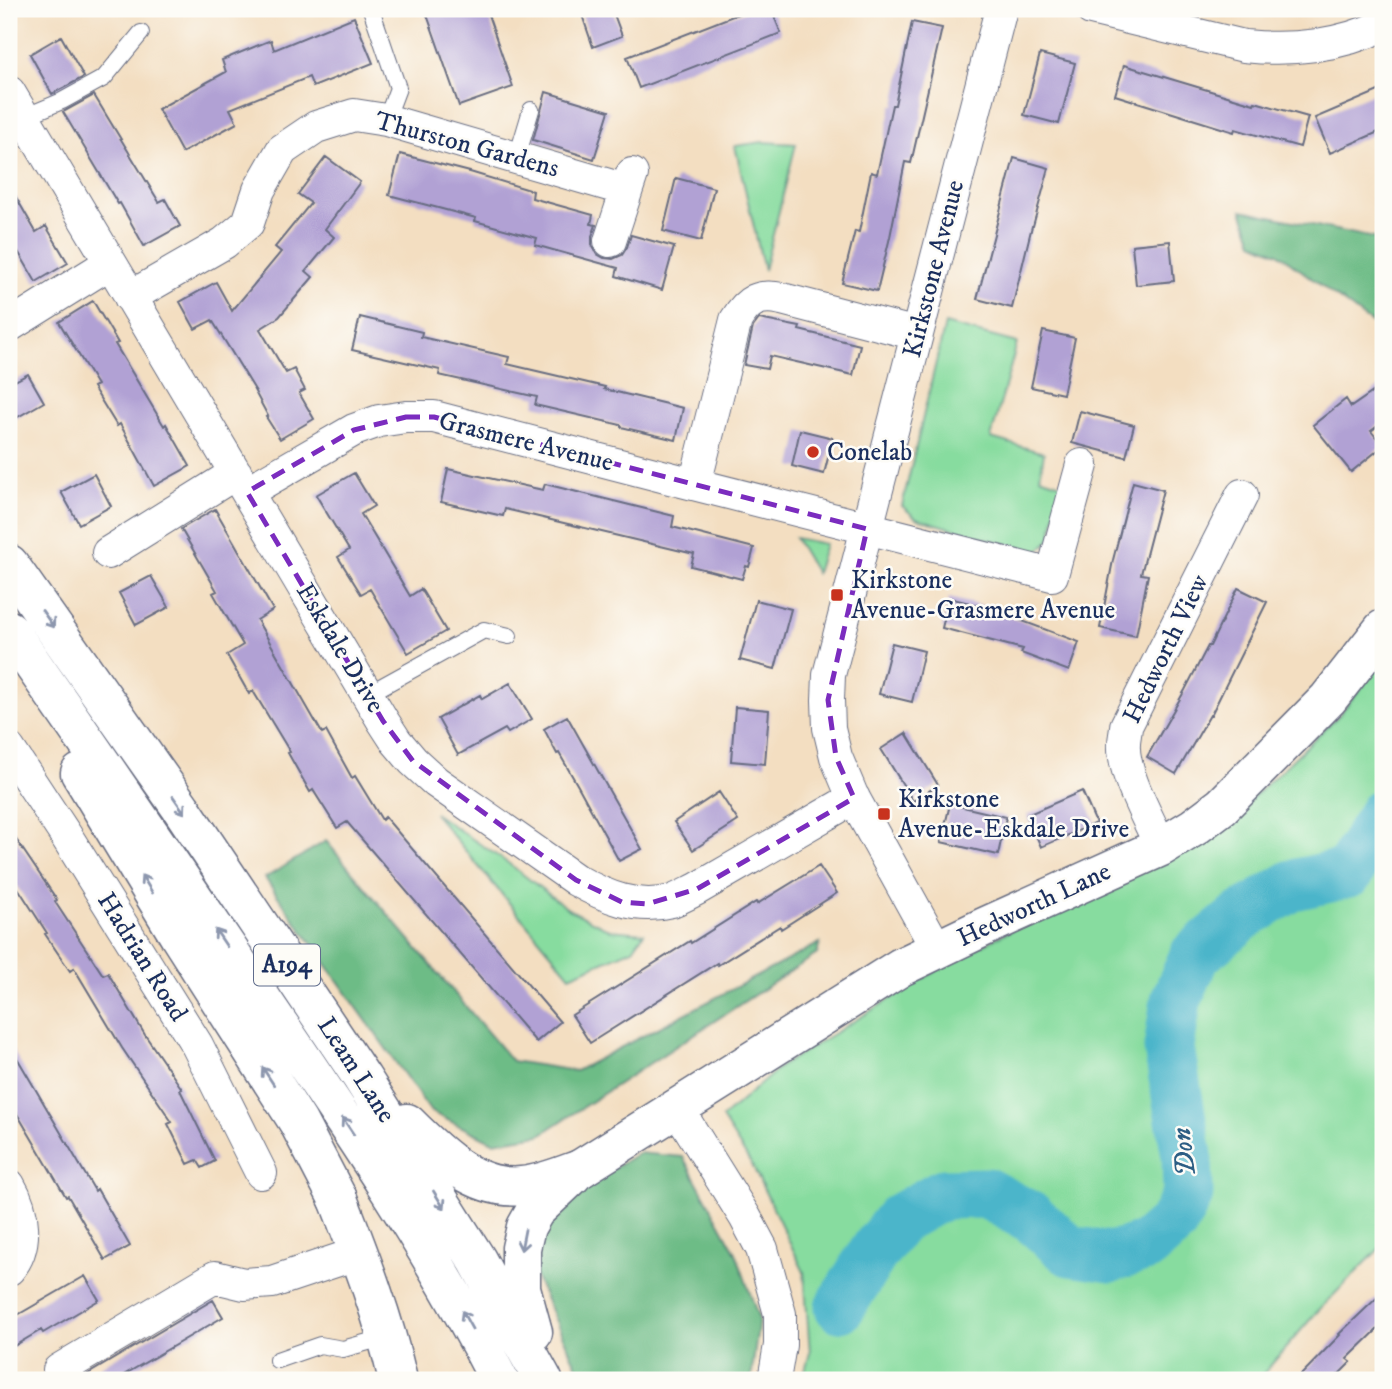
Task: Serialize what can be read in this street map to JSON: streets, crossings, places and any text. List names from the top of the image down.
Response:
{
  "streets": {
    "main road": ["Hedworth Lane", "A194", "Leam Lane"],
    "street": [
      "Thurston Gardens",
      "Kirkstone Avenue",
      "Grasmere Avenue",
      "Eskdale Drive",
      "Hedworth View",
      "Hadrian Road"
    ]
  },
  "crossings": [
    ["Thurston Gardens", "Eskdale Drive"],
    ["Kirkstone Avenue", "Grasmere Avenue"],
    ["Kirkstone Avenue", "Eskdale Drive"],
    ["Kirkstone Avenue", "Hedworth Lane"],
    ["Grasmere Avenue", "Eskdale Drive"],
    ["Hedworth View", "Hedworth Lane"],
    ["Hedworth Lane", "A194"],
    ["A194", "Leam Lane"]
  ],
  "water": ["Don"],
  "places": {
    "other": ["Conelab"],
    "transit": ["Kirkstone Avenue-Grasmere Avenue", "Kirkstone Avenue-Eskdale Drive"]
  }
}
